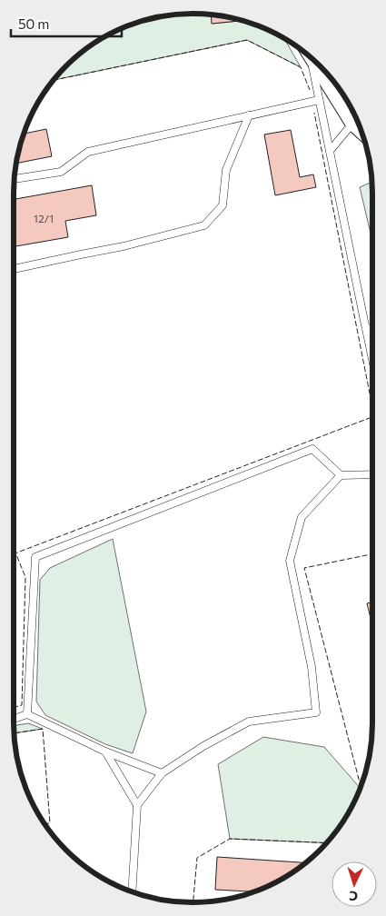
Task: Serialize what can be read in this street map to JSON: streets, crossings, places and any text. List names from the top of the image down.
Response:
{
  "house_numbers": ["12/1"],
  "scale_bar": "50 m",
  "north": "bottom"
}
